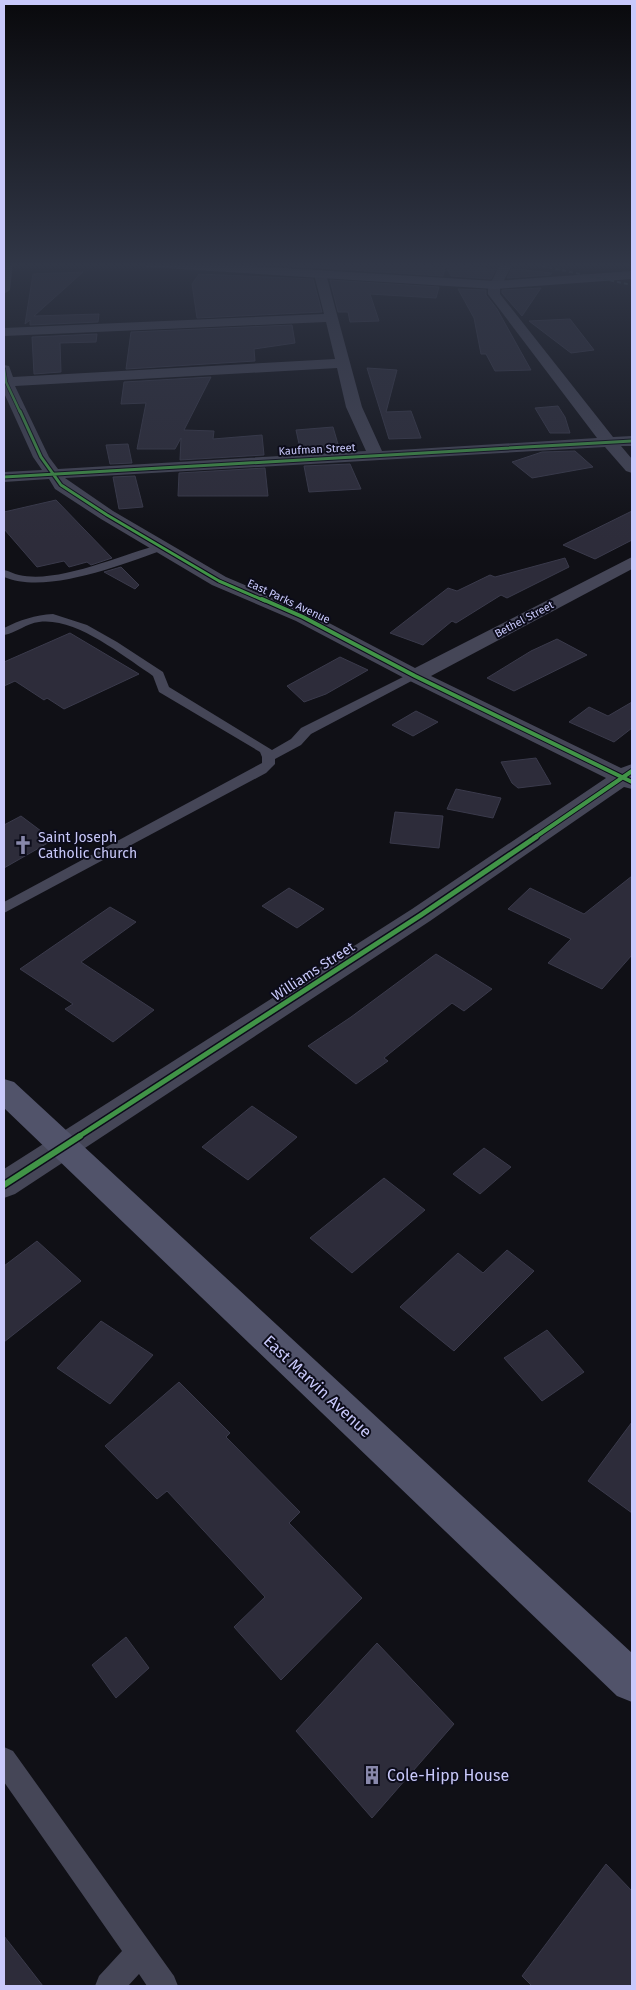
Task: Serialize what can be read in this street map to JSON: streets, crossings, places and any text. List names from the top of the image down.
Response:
{
  "streets": {
    "street": [
      "Kaufman Street",
      "East Parks Avenue",
      "Bethel Street",
      "Williams Street",
      "East Marvin Avenue"
    ]
  },
  "crossings": [
    ["Kaufman Street", "East Parks Avenue"],
    ["East Parks Avenue", "Bethel Street"],
    ["East Parks Avenue", "Williams Street"],
    ["Williams Street", "East Marvin Avenue"]
  ],
  "places": {
    "church": ["Saint Joseph Catholic Church"],
    "building": ["Cole-Hipp House"]
  }
}
